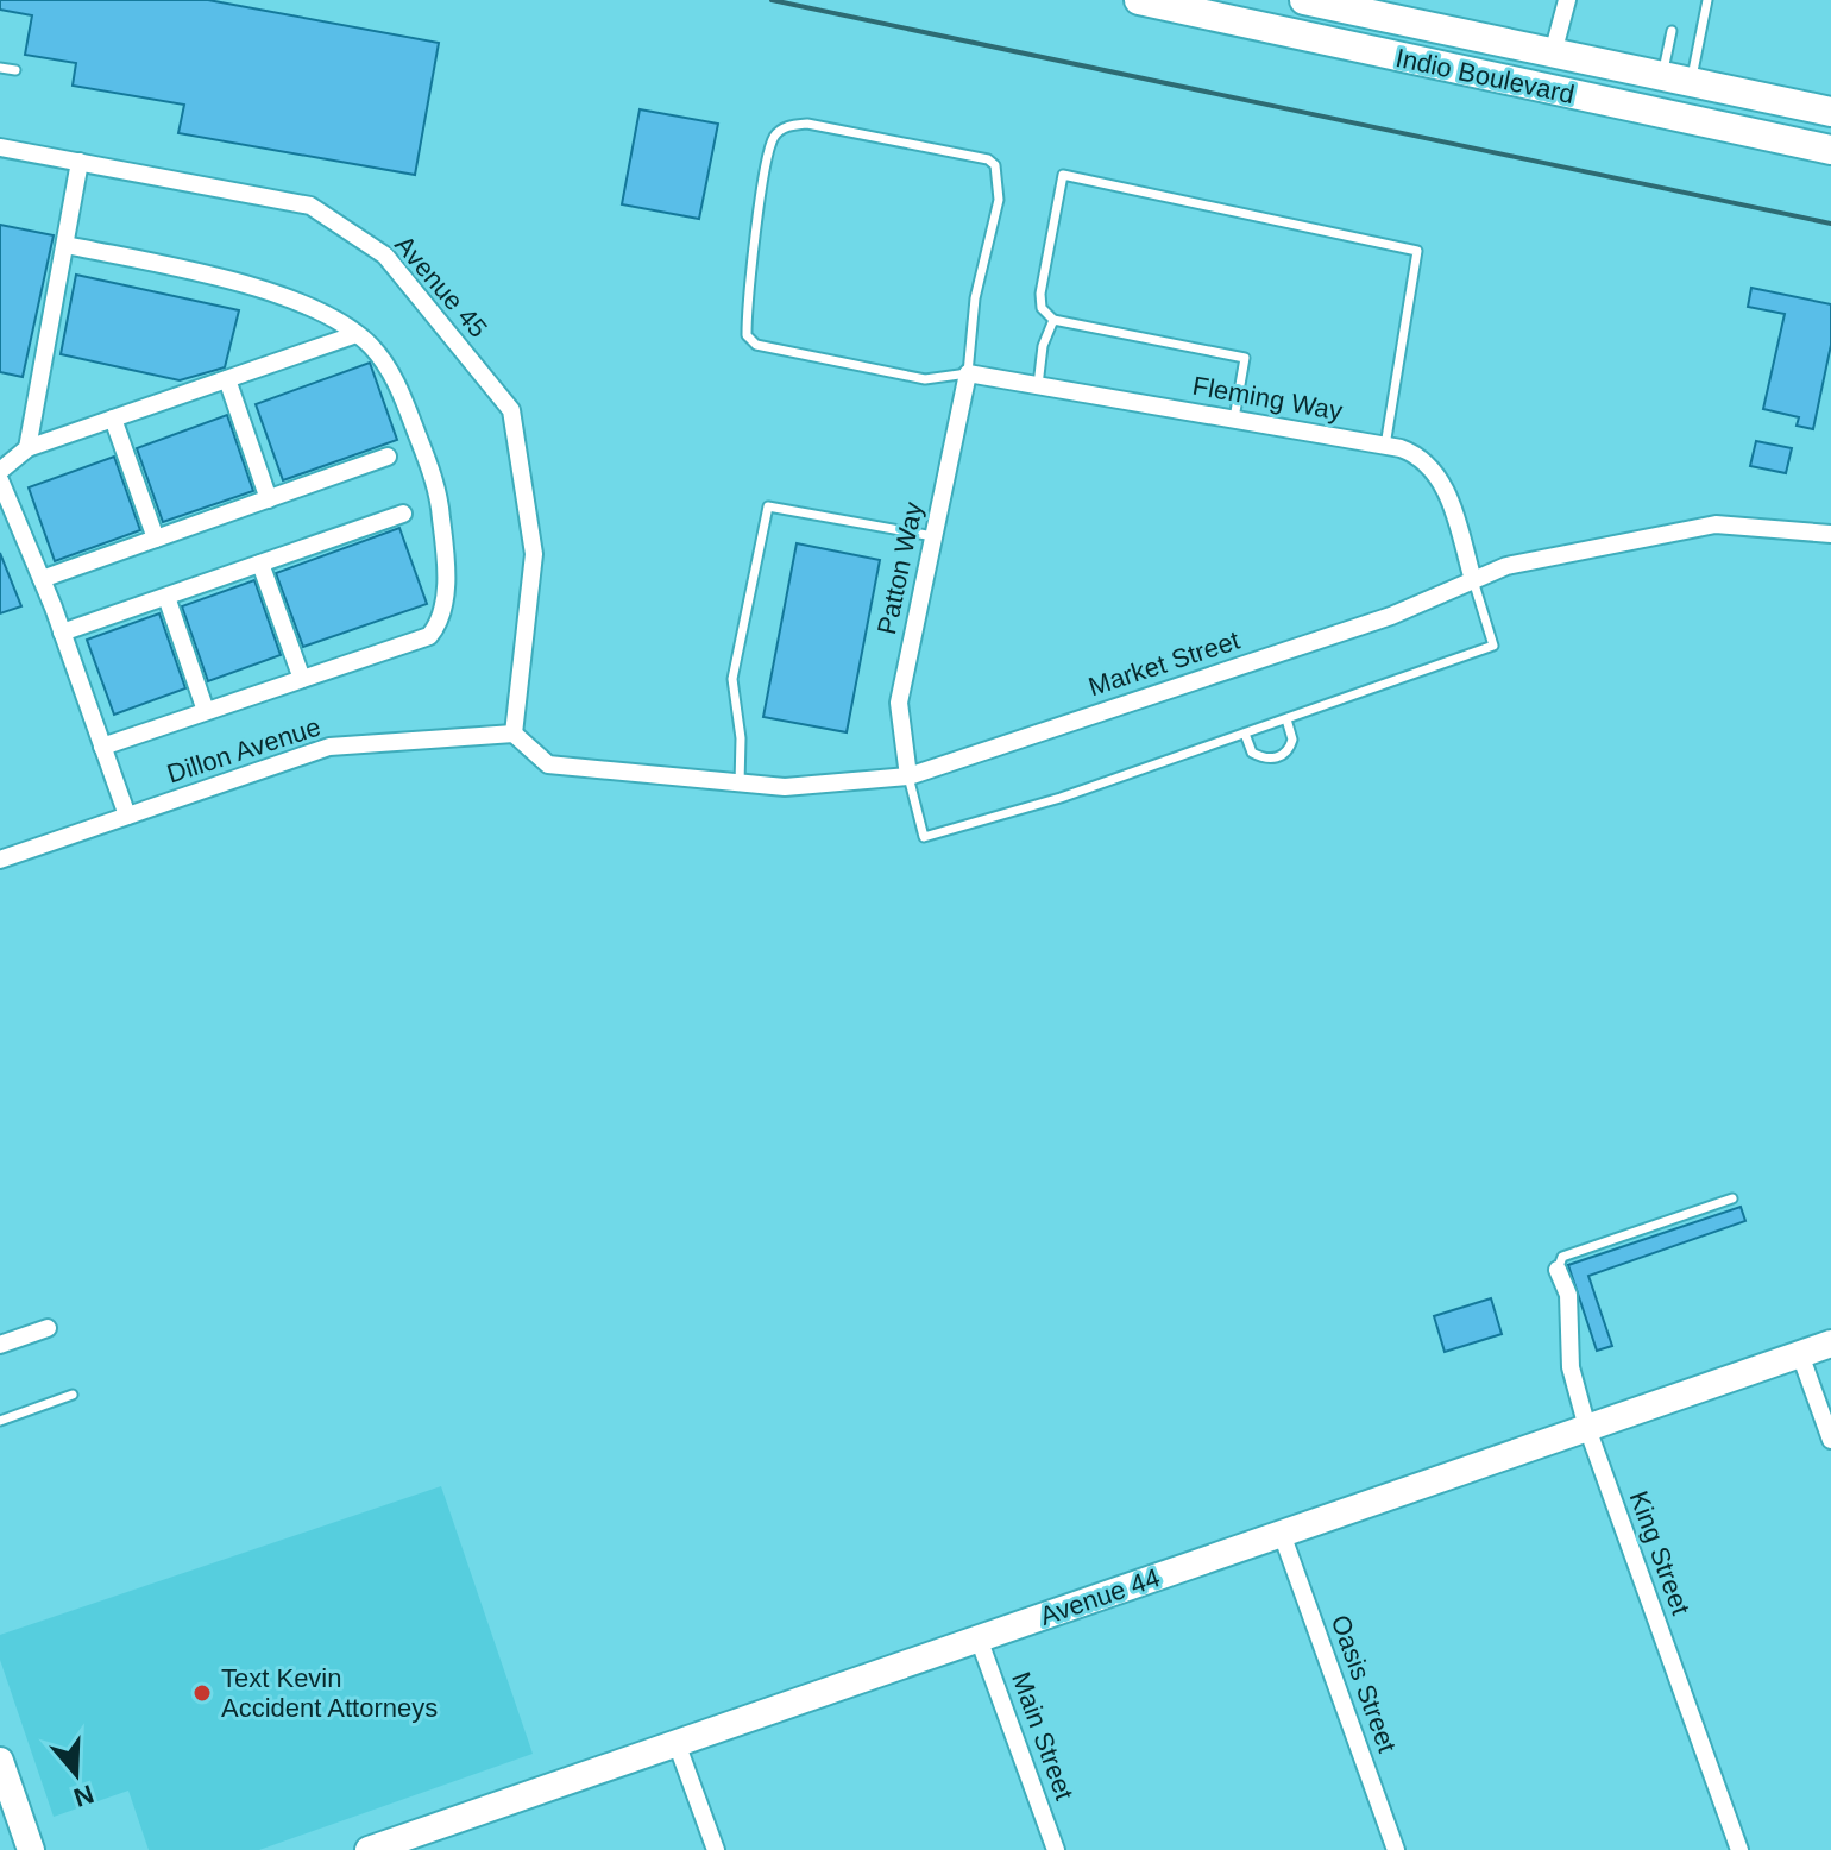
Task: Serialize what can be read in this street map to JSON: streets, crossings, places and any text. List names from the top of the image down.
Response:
{
  "streets": {
    "main road": ["Indio Boulevard"],
    "street": [
      "Avenue 45",
      "Fleming Way",
      "Patton Way",
      "Market Street",
      "Dillon Avenue",
      "King Street",
      "Avenue 44",
      "Oasis Street",
      "Main Street"
    ]
  },
  "crossings": [
    ["Avenue 45", "Market Street"],
    ["Avenue 45", "Dillon Avenue"],
    ["Fleming Way", "Patton Way"],
    ["Fleming Way", "Market Street"],
    ["Patton Way", "Market Street"],
    ["Market Street", "Dillon Avenue"],
    ["King Street", "Avenue 44"],
    ["Avenue 44", "Oasis Street"],
    ["Avenue 44", "Main Street"]
  ],
  "places": ["Text Kevin Accident Attorneys"],
  "north": "bottom"
}
